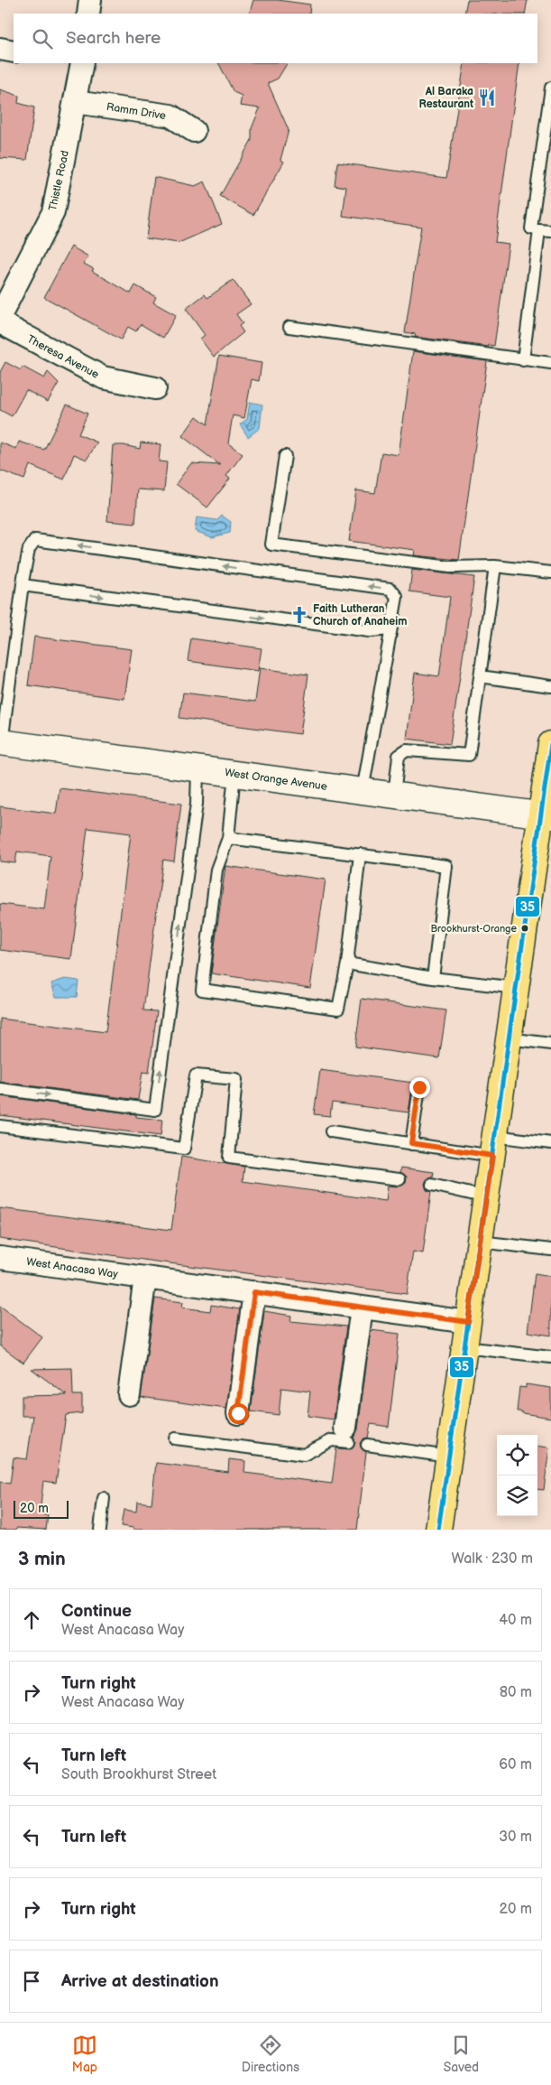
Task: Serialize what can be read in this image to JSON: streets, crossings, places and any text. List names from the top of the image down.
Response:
{
  "streets": {
    "street": [
      "Ramm Drive",
      "Thistle Road",
      "Theresa Avenue",
      "West Orange Avenue",
      "West Anacasa Way"
    ]
  },
  "crossings": [
    ["Ramm Drive", "Thistle Road"]
  ],
  "places": {
    "restaurant": ["Al Baraka Restaurant"],
    "church": ["Faith Lutheran Church of Anaheim"],
    "other": ["Brookhurst-Orange"]
  },
  "lines": ["transit line 35"],
  "scale_bar": "20 m",
  "page": {
    "search": "Search here",
    "scale": "20 m",
    "heading": ["3 min", "Walk · 230 m"],
    "list": [
      ["Continue", "West Anacasa Way", "40 m"],
      ["Turn right", "West Anacasa Way", "80 m"],
      ["Turn left", "South Brookhurst Street", "60 m"],
      ["Turn left", "30 m"],
      ["Turn right", "20 m"],
      "Arrive at destination"
    ],
    "nav": ["Map", "Directions", "Saved"]
  }
}
